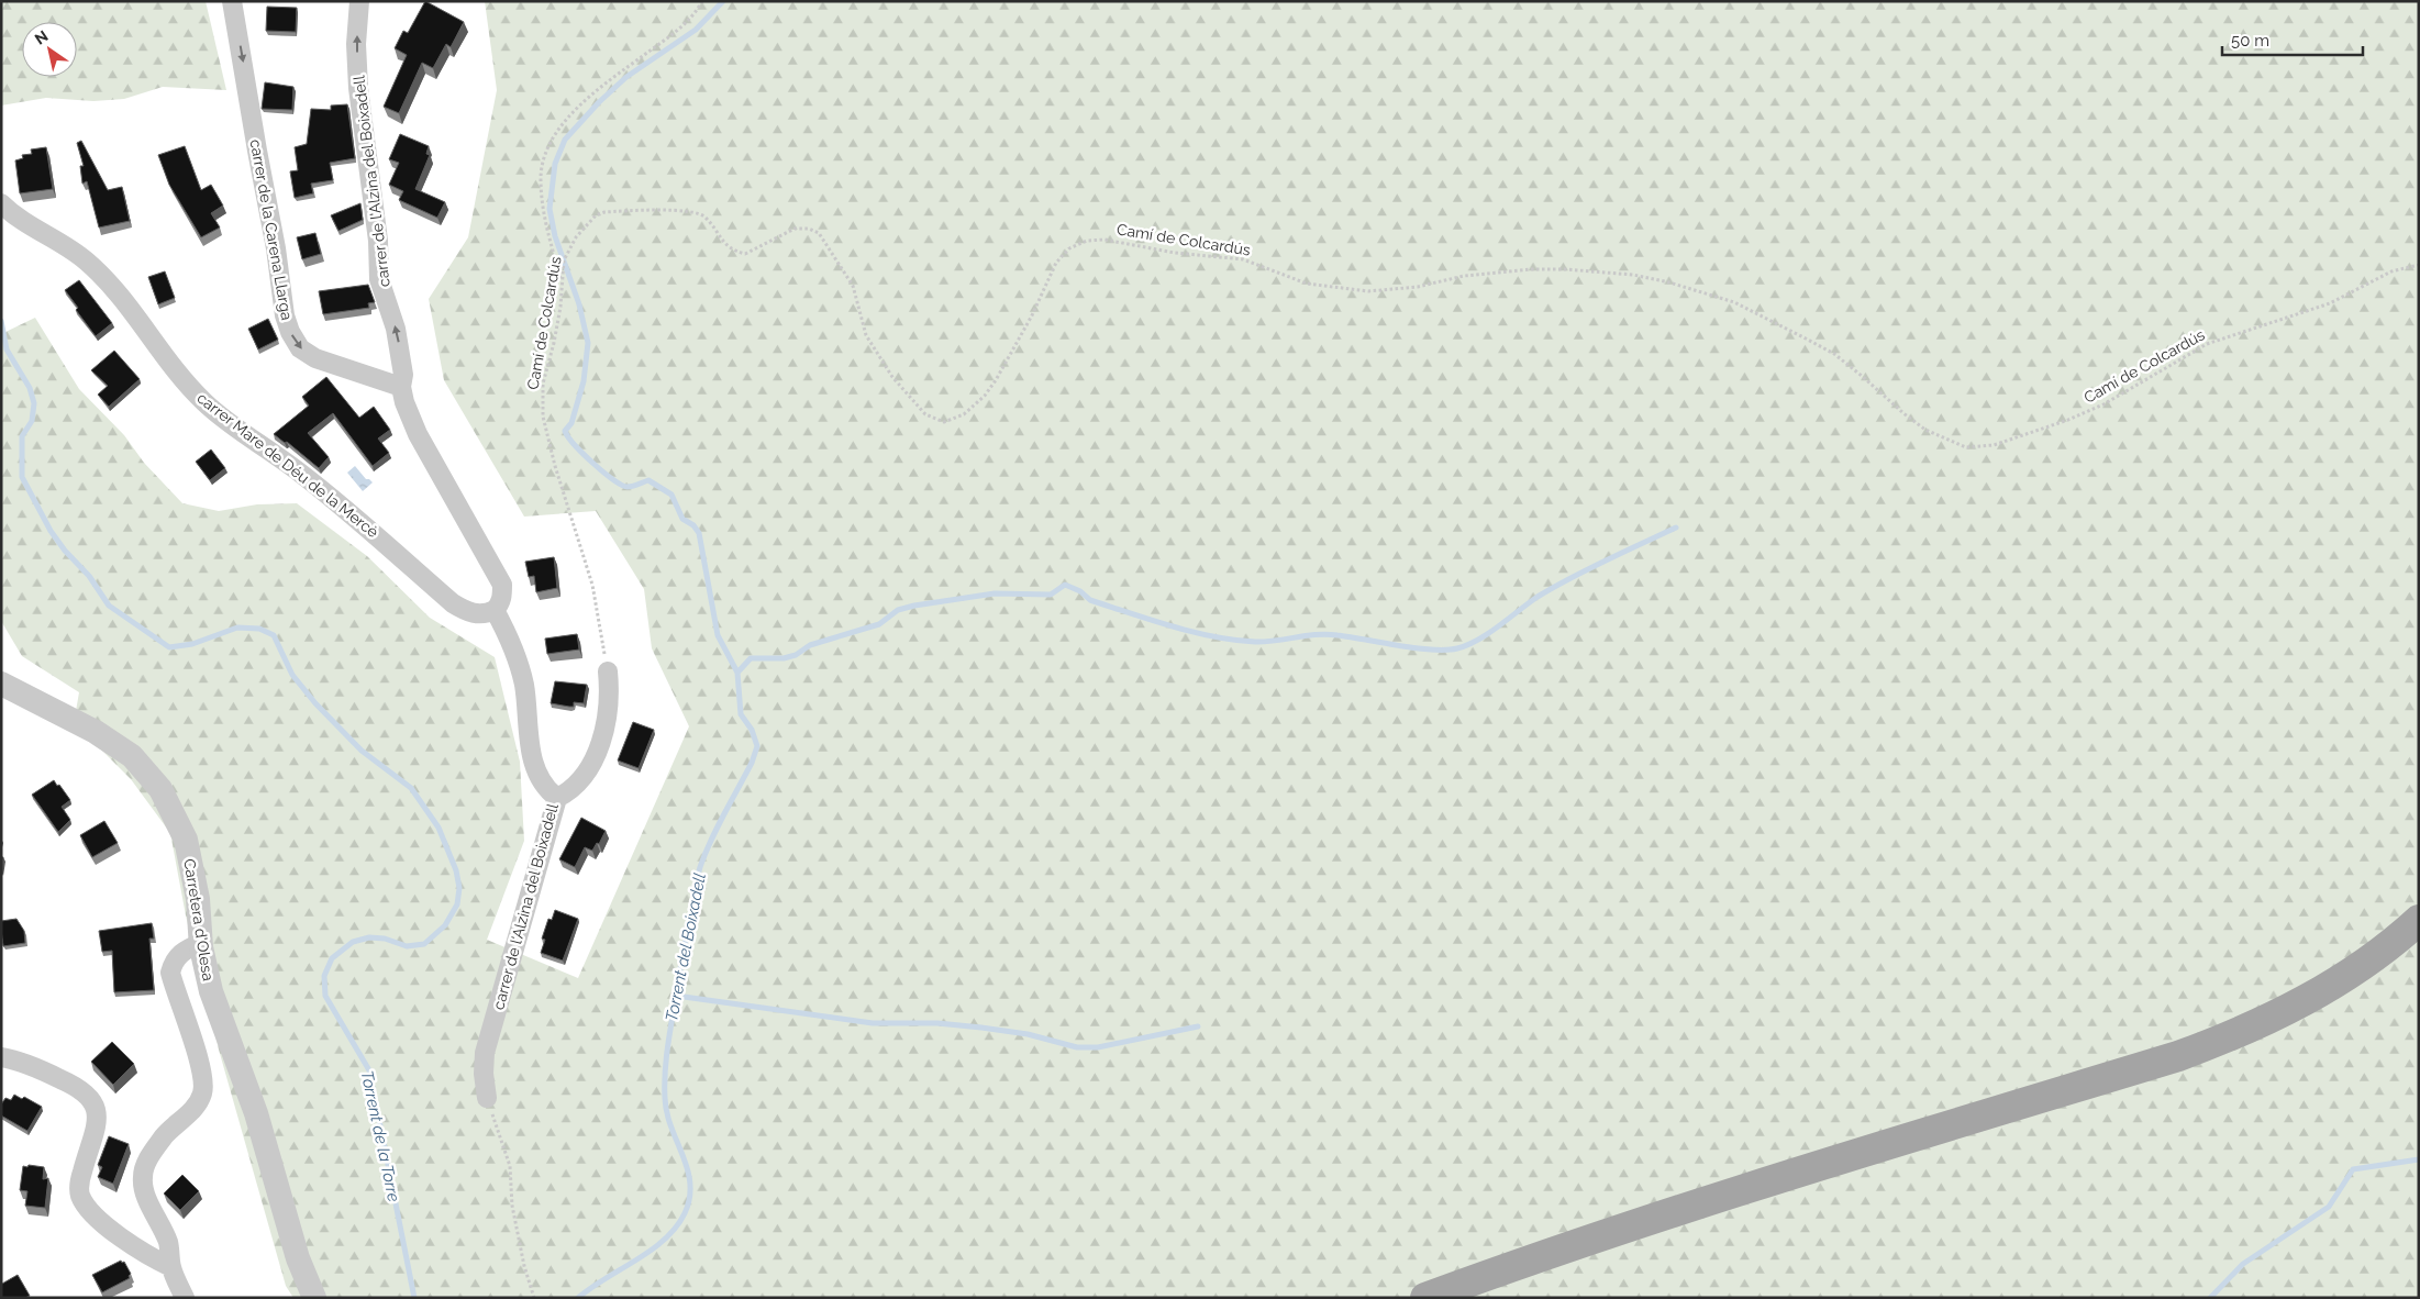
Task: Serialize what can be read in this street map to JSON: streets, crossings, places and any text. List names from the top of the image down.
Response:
{
  "streets": {
    "street": [
      "carrer de l'Alzina del Boixadell",
      "carrer de la Carena Llarga",
      "carrer Mare de Déu de la Mercè",
      "Carretera d'Olesa"
    ],
    "path": ["Camí de Colcardús"]
  },
  "crossings": [
    ["carrer de l'Alzina del Boixadell", "carrer de la Carena Llarga"],
    ["carrer de l'Alzina del Boixadell", "carrer Mare de Déu de la Mercè"]
  ],
  "one_way": ["carrer de la Carena Llarga"],
  "water": ["Torrent del Boixadell", "Torrent de la Torre"],
  "scale_bar": "50 m",
  "north": "top left"
}
